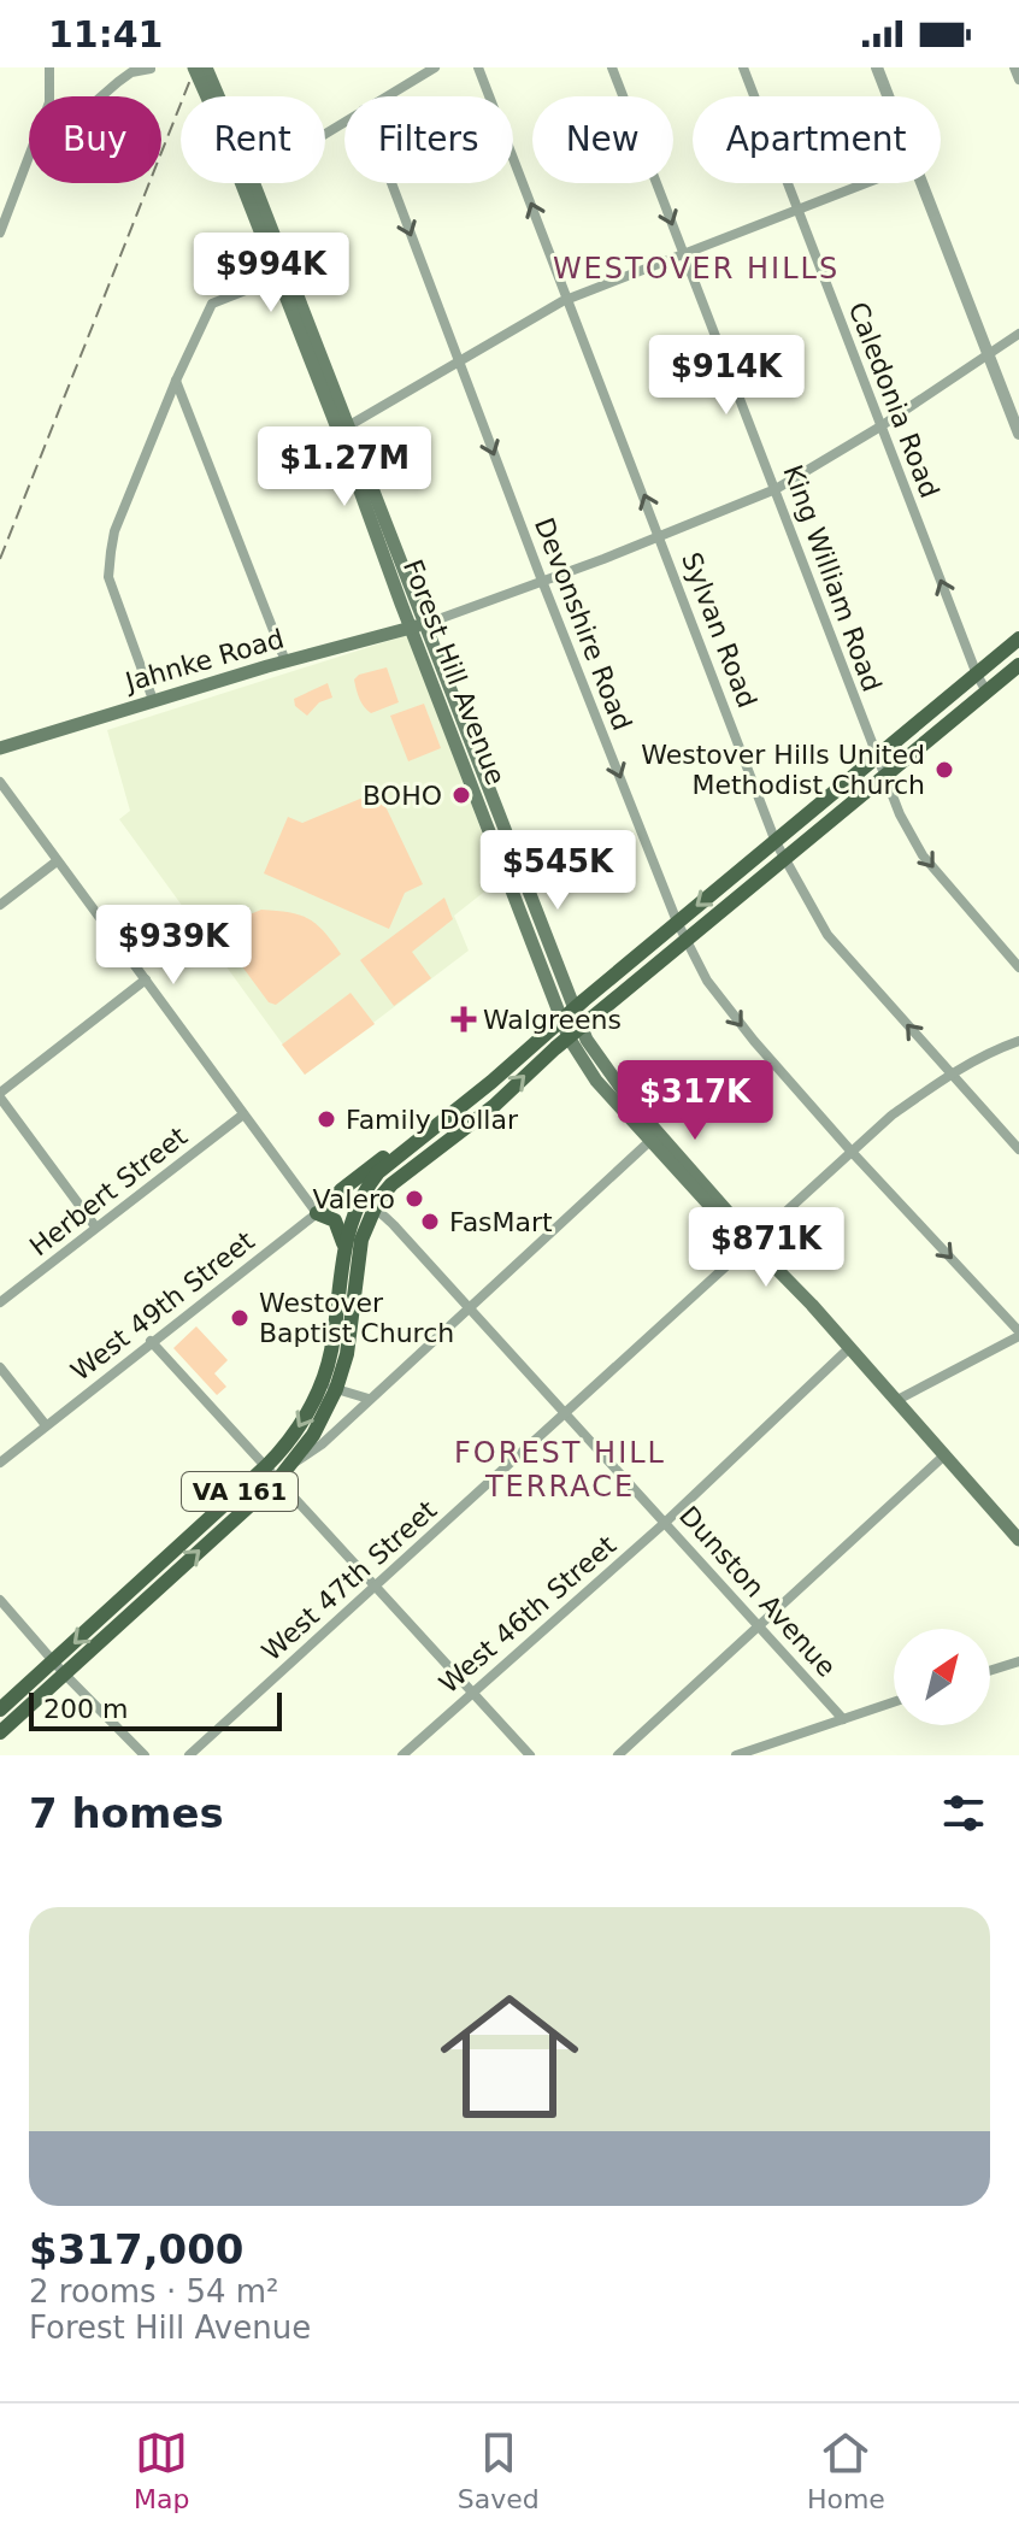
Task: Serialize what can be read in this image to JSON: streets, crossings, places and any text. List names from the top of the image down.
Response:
{
  "streets": {
    "main road": ["Jahnke Road", "Forest Hill Avenue", "VA 161"],
    "street": [
      "Caledonia Road",
      "King William Road",
      "Devonshire Road",
      "Sylvan Road",
      "Herbert Street",
      "West 49th Street",
      "West 47th Street",
      "Dunston Avenue",
      "West 46th Street"
    ]
  },
  "crossings": [
    ["Caledonia Road", "VA 161"],
    ["King William Road", "VA 161"],
    ["Devonshire Road", "VA 161"],
    ["Devonshire Road", "West 47th Street"],
    ["Sylvan Road", "VA 161"],
    ["Sylvan Road", "West 47th Street"],
    ["Jahnke Road", "Forest Hill Avenue"],
    ["Forest Hill Avenue", "VA 161"],
    ["Forest Hill Avenue", "West 47th Street"],
    ["Forest Hill Avenue", "West 46th Street"],
    ["West 49th Street", "VA 161"],
    ["West 49th Street", "Dunston Avenue"],
    ["VA 161", "Dunston Avenue"],
    ["West 47th Street", "Dunston Avenue"],
    ["Dunston Avenue", "West 46th Street"]
  ],
  "one_way": [
    "Caledonia Road",
    "King William Road",
    "Devonshire Road",
    "Sylvan Road"
  ],
  "districts": ["WESTOVER HILLS", "FOREST HILL TERRACE"],
  "places": {
    "other": [
      "Westover Hills United Methodist Church",
      "BOHO",
      "Family Dollar",
      "Valero",
      "FasMart",
      "Westover Baptist Church"
    ],
    "health": ["Walgreens"]
  },
  "scale_bar": "200 m",
  "north": "top right",
  "page": {
    "status": "11:41",
    "chip": [
      "Buy",
      "Rent",
      "Filters",
      "New",
      "Apartment"
    ],
    "price": [
      "$994K",
      "$914K",
      "$1.27M",
      "$545K",
      "$939K",
      "$317K",
      "$871K"
    ],
    "scale": "200 m",
    "heading": "7 homes",
    "list": [
      {
        "name": "$317,000",
        "note": "2 rooms · 54 m² · Forest Hill Avenue"
      }
    ],
    "tabs": ["Map", "Saved", "Home"]
  }
}
